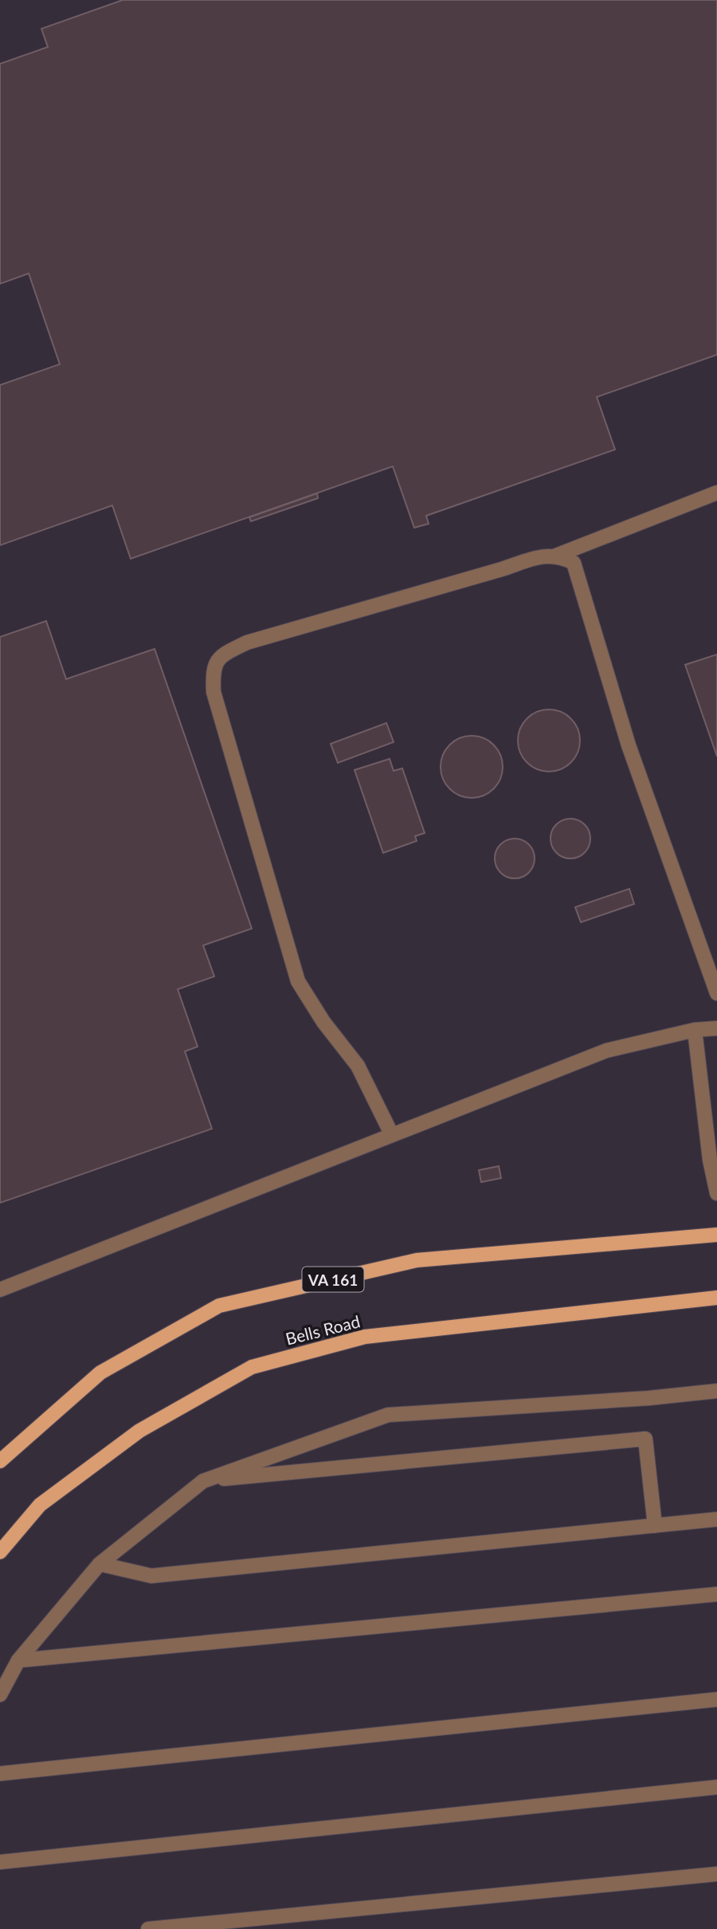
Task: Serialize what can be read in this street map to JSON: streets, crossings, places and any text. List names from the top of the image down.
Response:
{
  "streets": {
    "main road": ["VA 161", "Bells Road"]
  }
}
